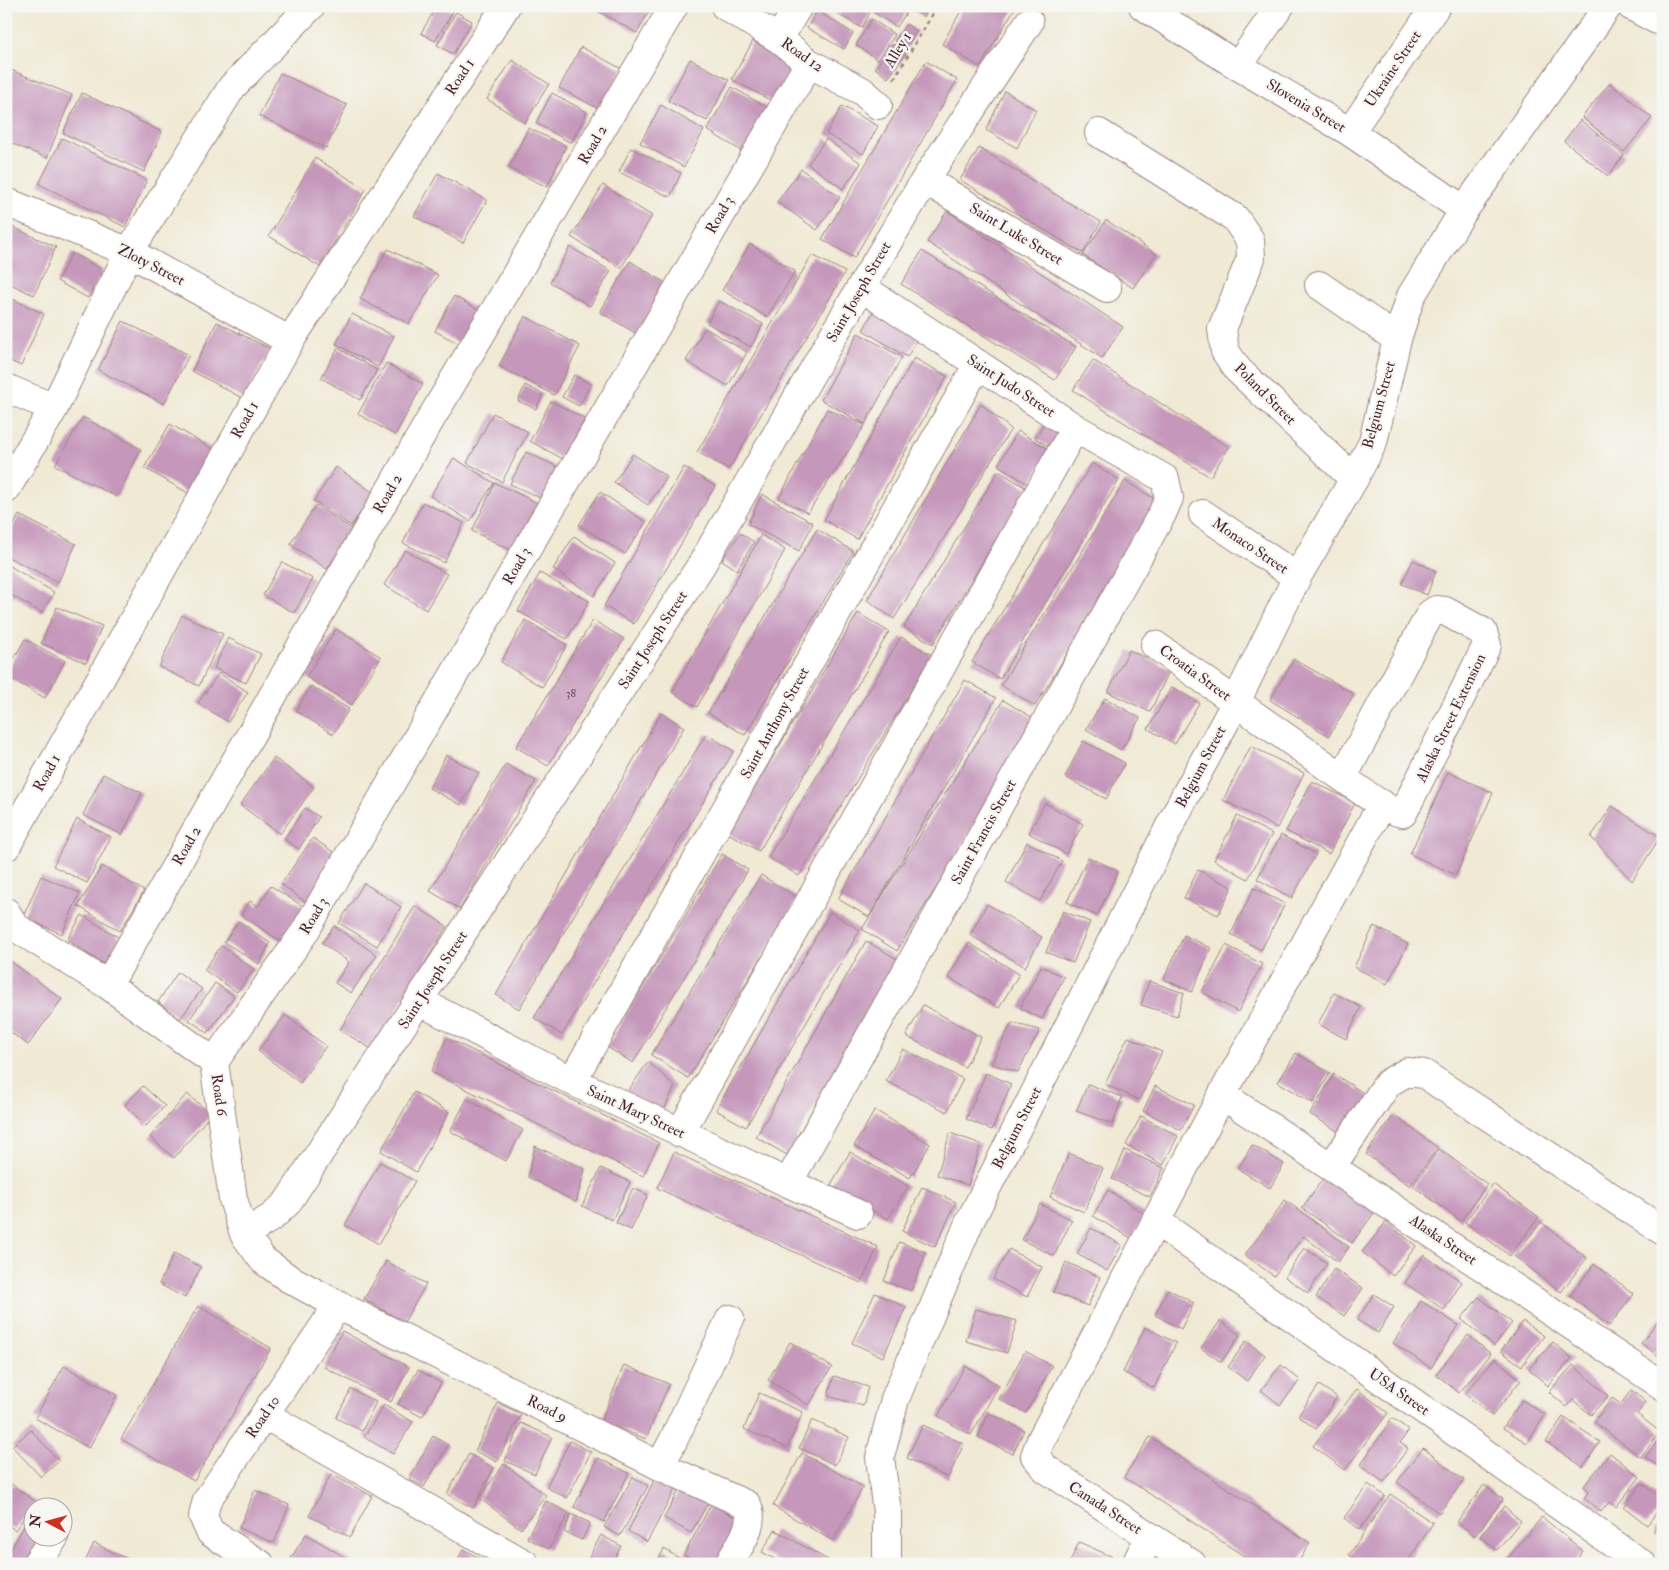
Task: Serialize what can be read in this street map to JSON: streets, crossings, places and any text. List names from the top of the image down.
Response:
{
  "streets": {
    "street": [
      "Road 12",
      "Ukraine Street",
      "Road 1",
      "Slovenia Street",
      "Road 2",
      "Road 3",
      "Saint Luke Street",
      "Zloty Street",
      "Saint Joseph Street",
      "Saint Judo Street",
      "Poland Street",
      "Belgium Street",
      "Monaco Street",
      "Croatia Street",
      "Alaska Street Extension",
      "Saint Anthony Street",
      "Saint Francis Street",
      "Road 6",
      "Saint Mary Street",
      "Alaska Street",
      "USA Street",
      "Road 9",
      "Road 10",
      "Canada Street"
    ],
    "path": ["Alley 1"]
  },
  "crossings": [
    ["Alley 1", "Road 12"],
    ["Road 12", "Road 3"],
    ["Ukraine Street", "Slovenia Street"],
    ["Road 1", "Zloty Street"],
    ["Slovenia Street", "Belgium Street"],
    ["Road 2", "Road 6"],
    ["Road 3", "Road 6"],
    ["Saint Luke Street", "Saint Joseph Street"],
    ["Saint Joseph Street", "Saint Judo Street"],
    ["Saint Joseph Street", "Road 6"],
    ["Saint Joseph Street", "Saint Mary Street"],
    ["Saint Judo Street", "Saint Anthony Street"],
    ["Saint Judo Street", "Saint Francis Street"],
    ["Poland Street", "Belgium Street"],
    ["Belgium Street", "Monaco Street"],
    ["Belgium Street", "Croatia Street"],
    ["Croatia Street", "Alaska Street Extension"],
    ["Saint Anthony Street", "Saint Mary Street"],
    ["Saint Francis Street", "Saint Mary Street"],
    ["Road 6", "Road 9"],
    ["Road 6", "Road 10"],
    ["USA Street", "Canada Street"],
    ["Road 9", "Road 10"]
  ],
  "house_numbers": ["38"],
  "north": "left"
}
